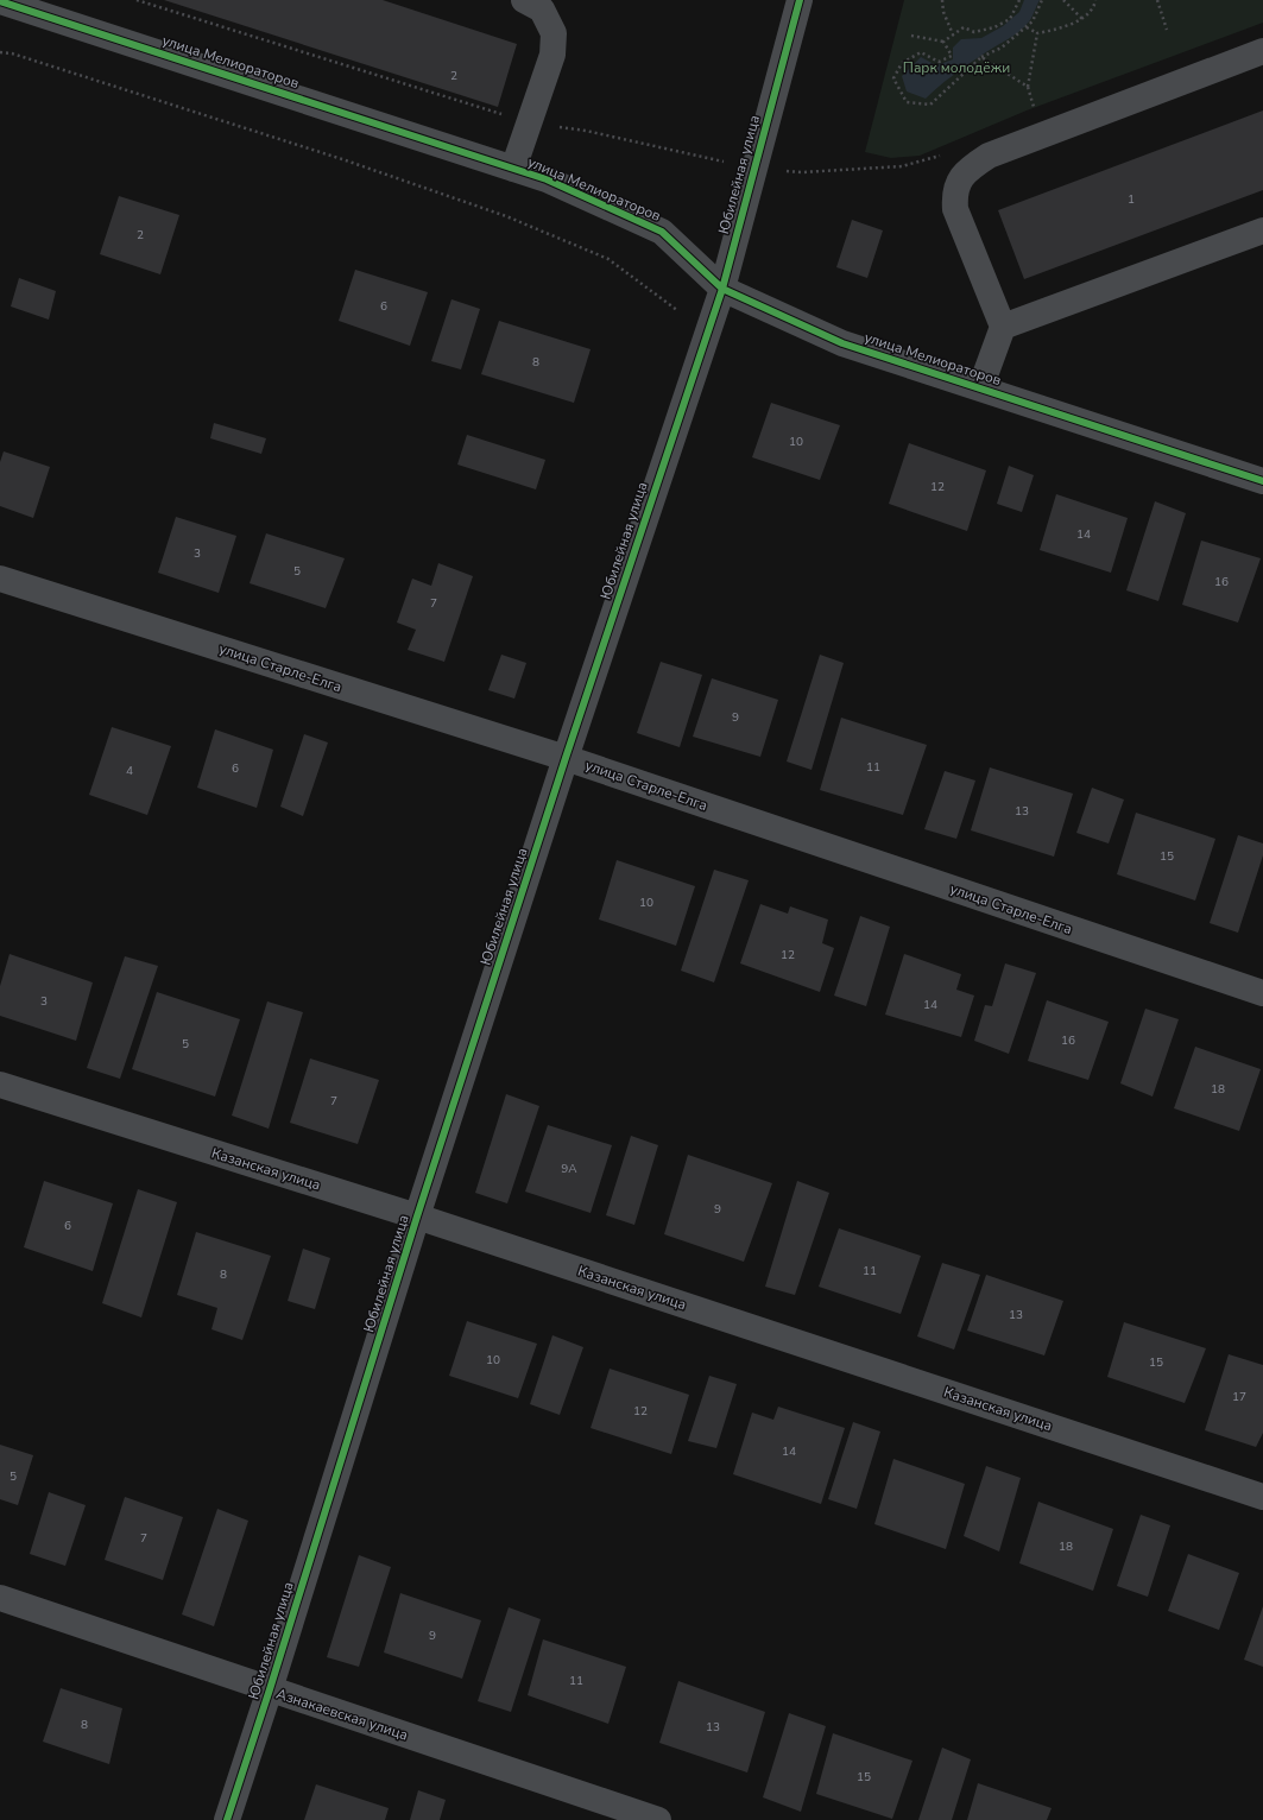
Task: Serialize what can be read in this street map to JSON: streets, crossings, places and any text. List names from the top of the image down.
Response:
{
  "streets": {
    "street": [
      "улица Мелиораторов",
      "Юбилейная улица",
      "улица Старле-Елга",
      "Казанская улица",
      "Азнакаевская улица"
    ]
  },
  "crossings": [
    ["улица Мелиораторов", "Юбилейная улица"],
    ["Юбилейная улица", "улица Старле-Елга"],
    ["Юбилейная улица", "Казанская улица"],
    ["Юбилейная улица", "Азнакаевская улица"]
  ],
  "parks": ["Парк молодёжи"],
  "house_numbers": [
    "2",
    "1",
    "2",
    "6",
    "8",
    "10",
    "12",
    "14",
    "3",
    "5",
    "16",
    "7",
    "9",
    "11",
    "6",
    "4",
    "13",
    "15",
    "10",
    "12",
    "3",
    "14",
    "16",
    "5",
    "18",
    "7",
    "9А",
    "9",
    "6",
    "11",
    "8",
    "13",
    "10",
    "15",
    "17",
    "12",
    "14",
    "5",
    "7",
    "18",
    "9",
    "11",
    "8",
    "13",
    "15"
  ]
}
